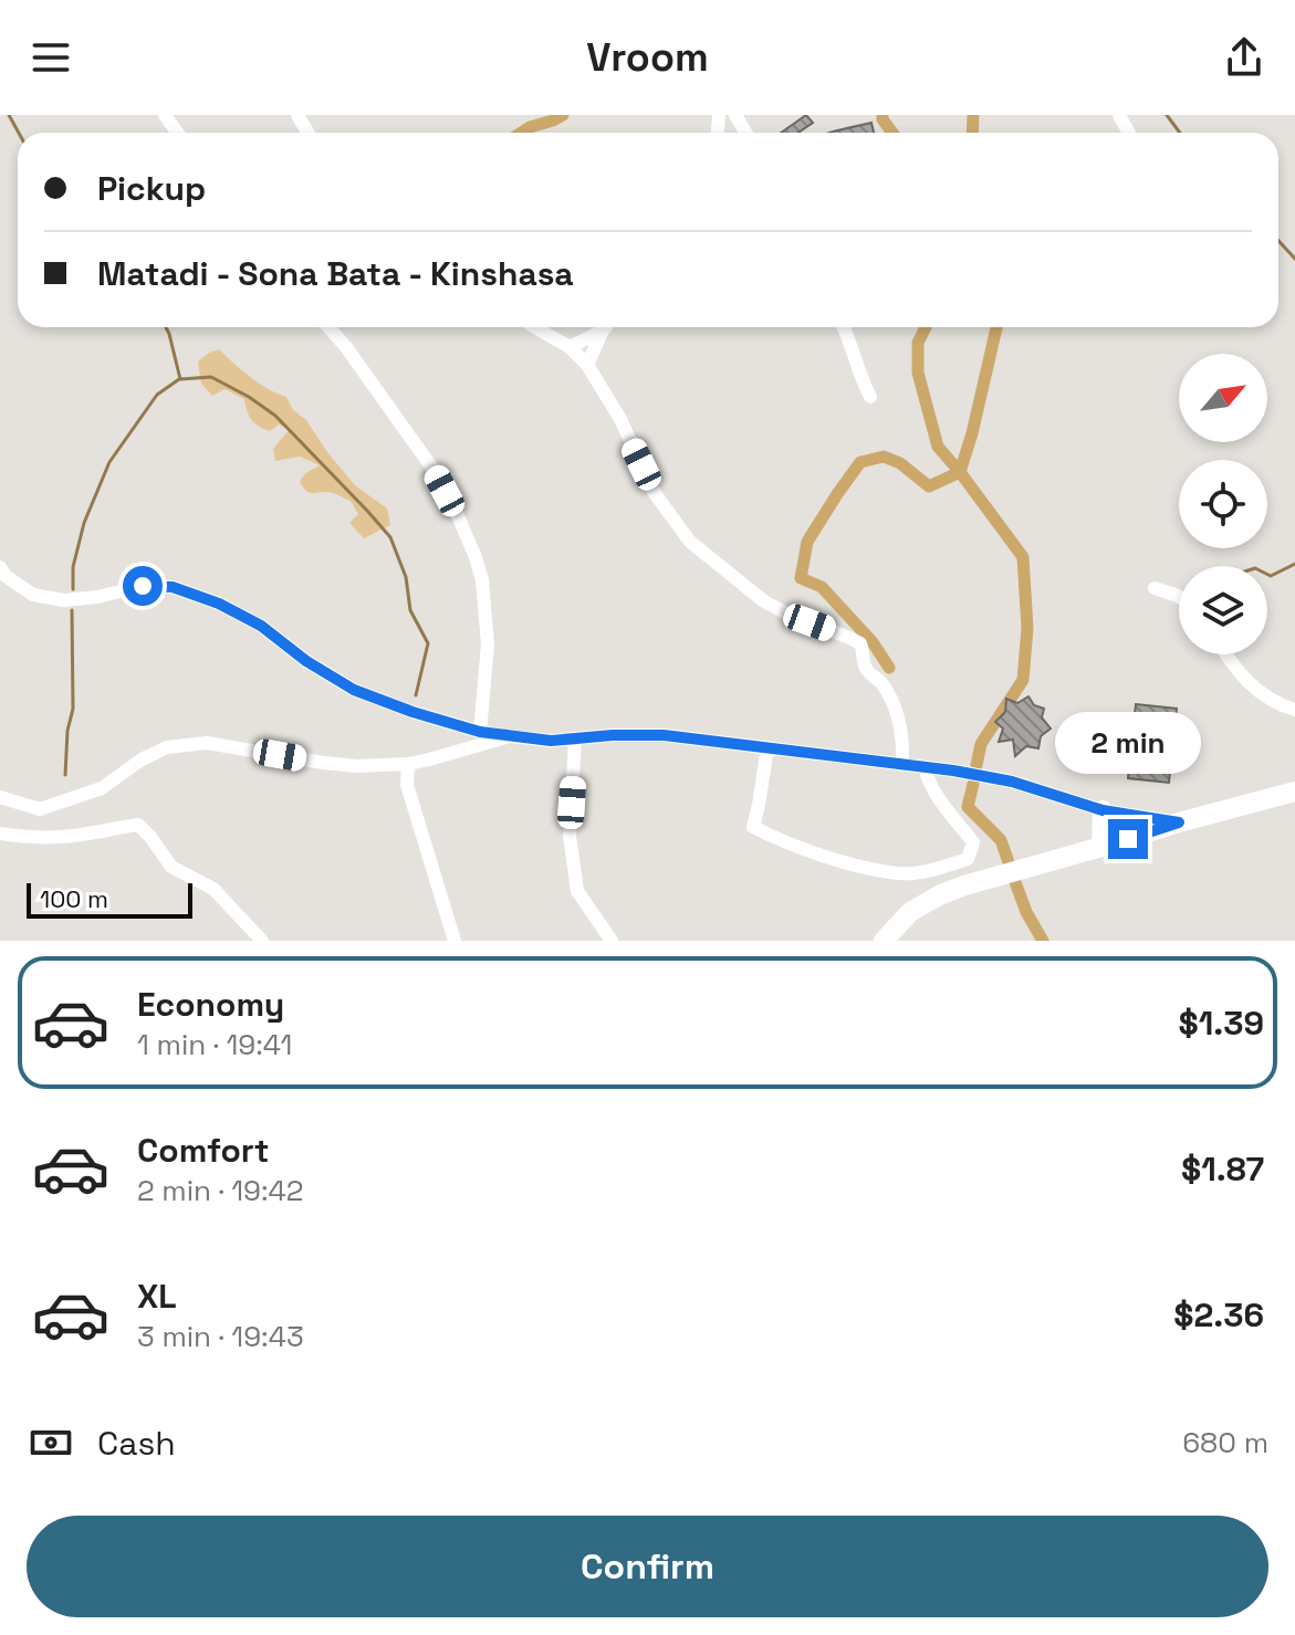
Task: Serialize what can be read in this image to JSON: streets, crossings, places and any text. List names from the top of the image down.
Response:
{
  "scale_bar": "100 m",
  "north": "top right",
  "page": {
    "header": "Vroom",
    "banner": ["Pickup", "Matadi - Sona Bata - Kinshasa"],
    "bubble": "2 min",
    "scale": "100 m",
    "list": [
      {
        "name": "Economy",
        "note": "1 min · 19:41",
        "value": "$1.39"
      },
      {
        "name": "Comfort",
        "note": "2 min · 19:42",
        "value": "$1.87"
      },
      {
        "name": "XL",
        "note": "3 min · 19:43",
        "value": "$2.36"
      }
    ],
    "pay": ["Cash", "680 m"],
    "buttons": "Confirm"
  }
}
